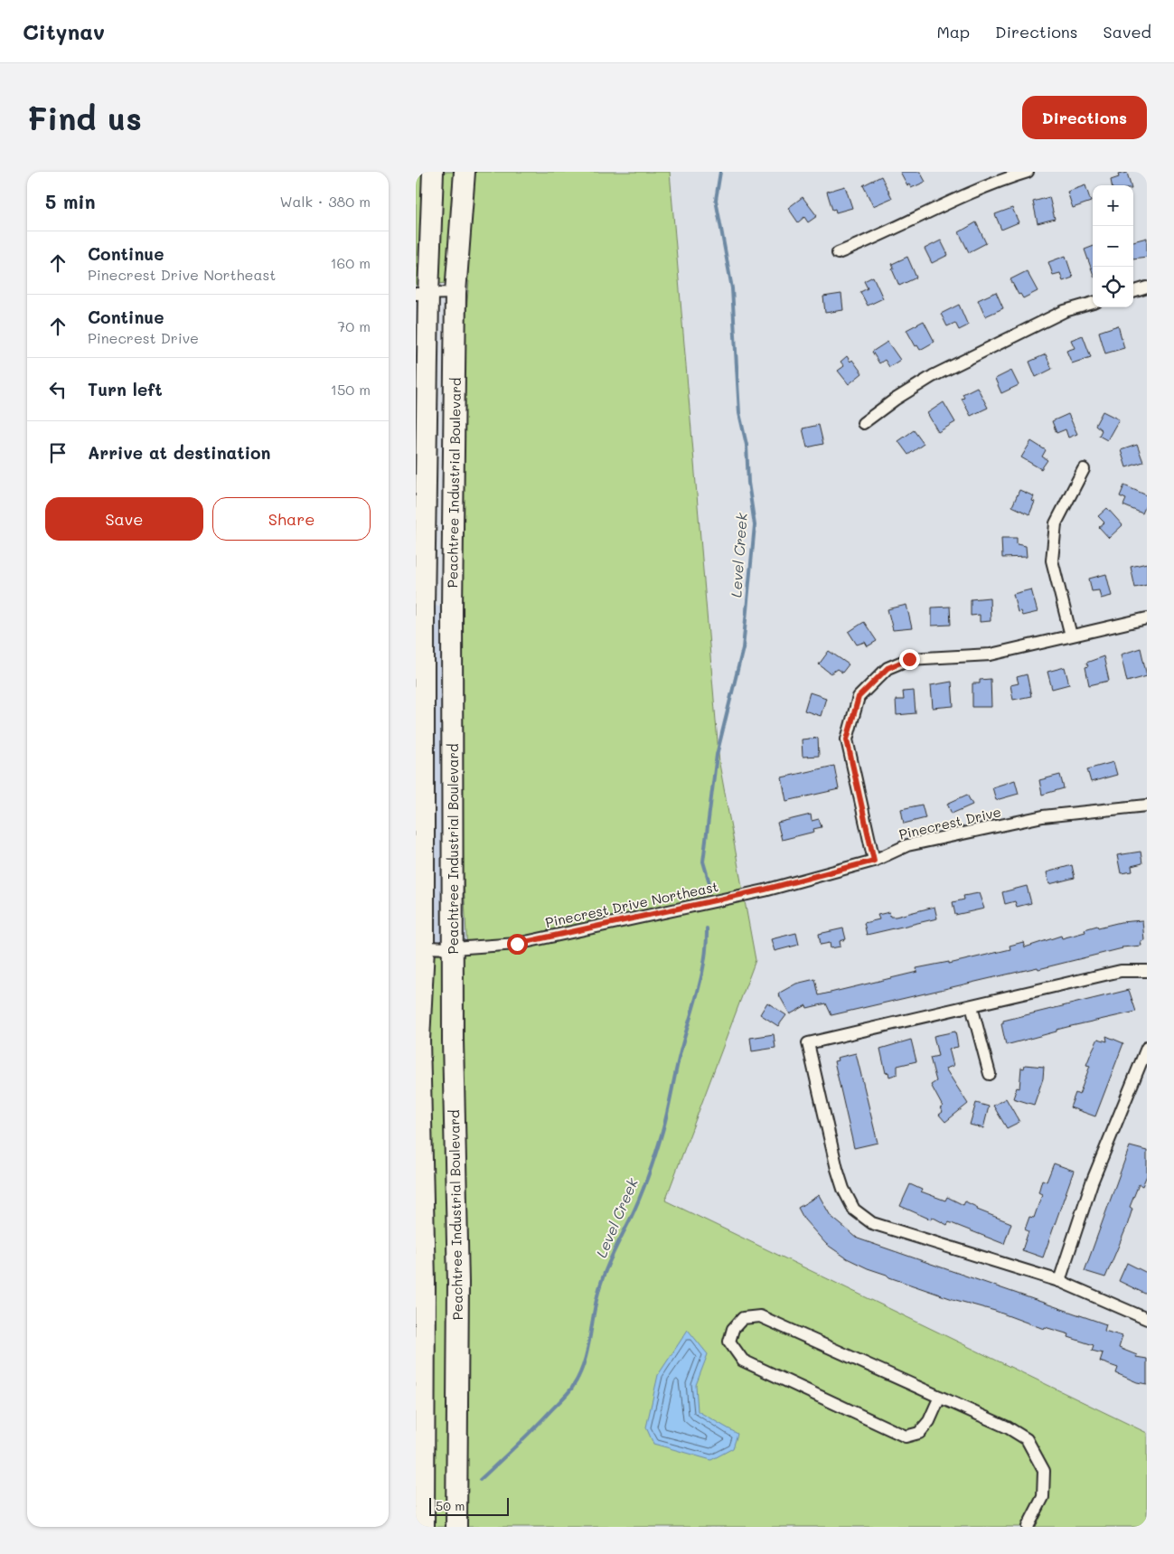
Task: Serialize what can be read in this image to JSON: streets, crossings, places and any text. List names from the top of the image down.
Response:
{
  "streets": {
    "highway": ["Peachtree Industrial Boulevard"],
    "street": ["Pinecrest Drive", "Pinecrest Drive Northeast"]
  },
  "crossings": [
    ["Peachtree Industrial Boulevard", "Pinecrest Drive Northeast"],
    ["Pinecrest Drive", "Pinecrest Drive Northeast"]
  ],
  "water": ["Level Creek"],
  "scale_bar": "50 m",
  "page": {
    "header": "Citynav",
    "nav": ["Map", "Directions", "Saved"],
    "buttons": [
      "Directions",
      ["Save", "Share"]
    ],
    "title": "Find us",
    "heading": ["5 min", "Walk · 380 m"],
    "map_buttons": ["+", "−"],
    "list": [
      ["Continue", "Pinecrest Drive Northeast", "160 m"],
      ["Continue", "Pinecrest Drive", "70 m"],
      ["Turn left", "150 m"],
      "Arrive at destination"
    ],
    "scale": "50 m"
  }
}
